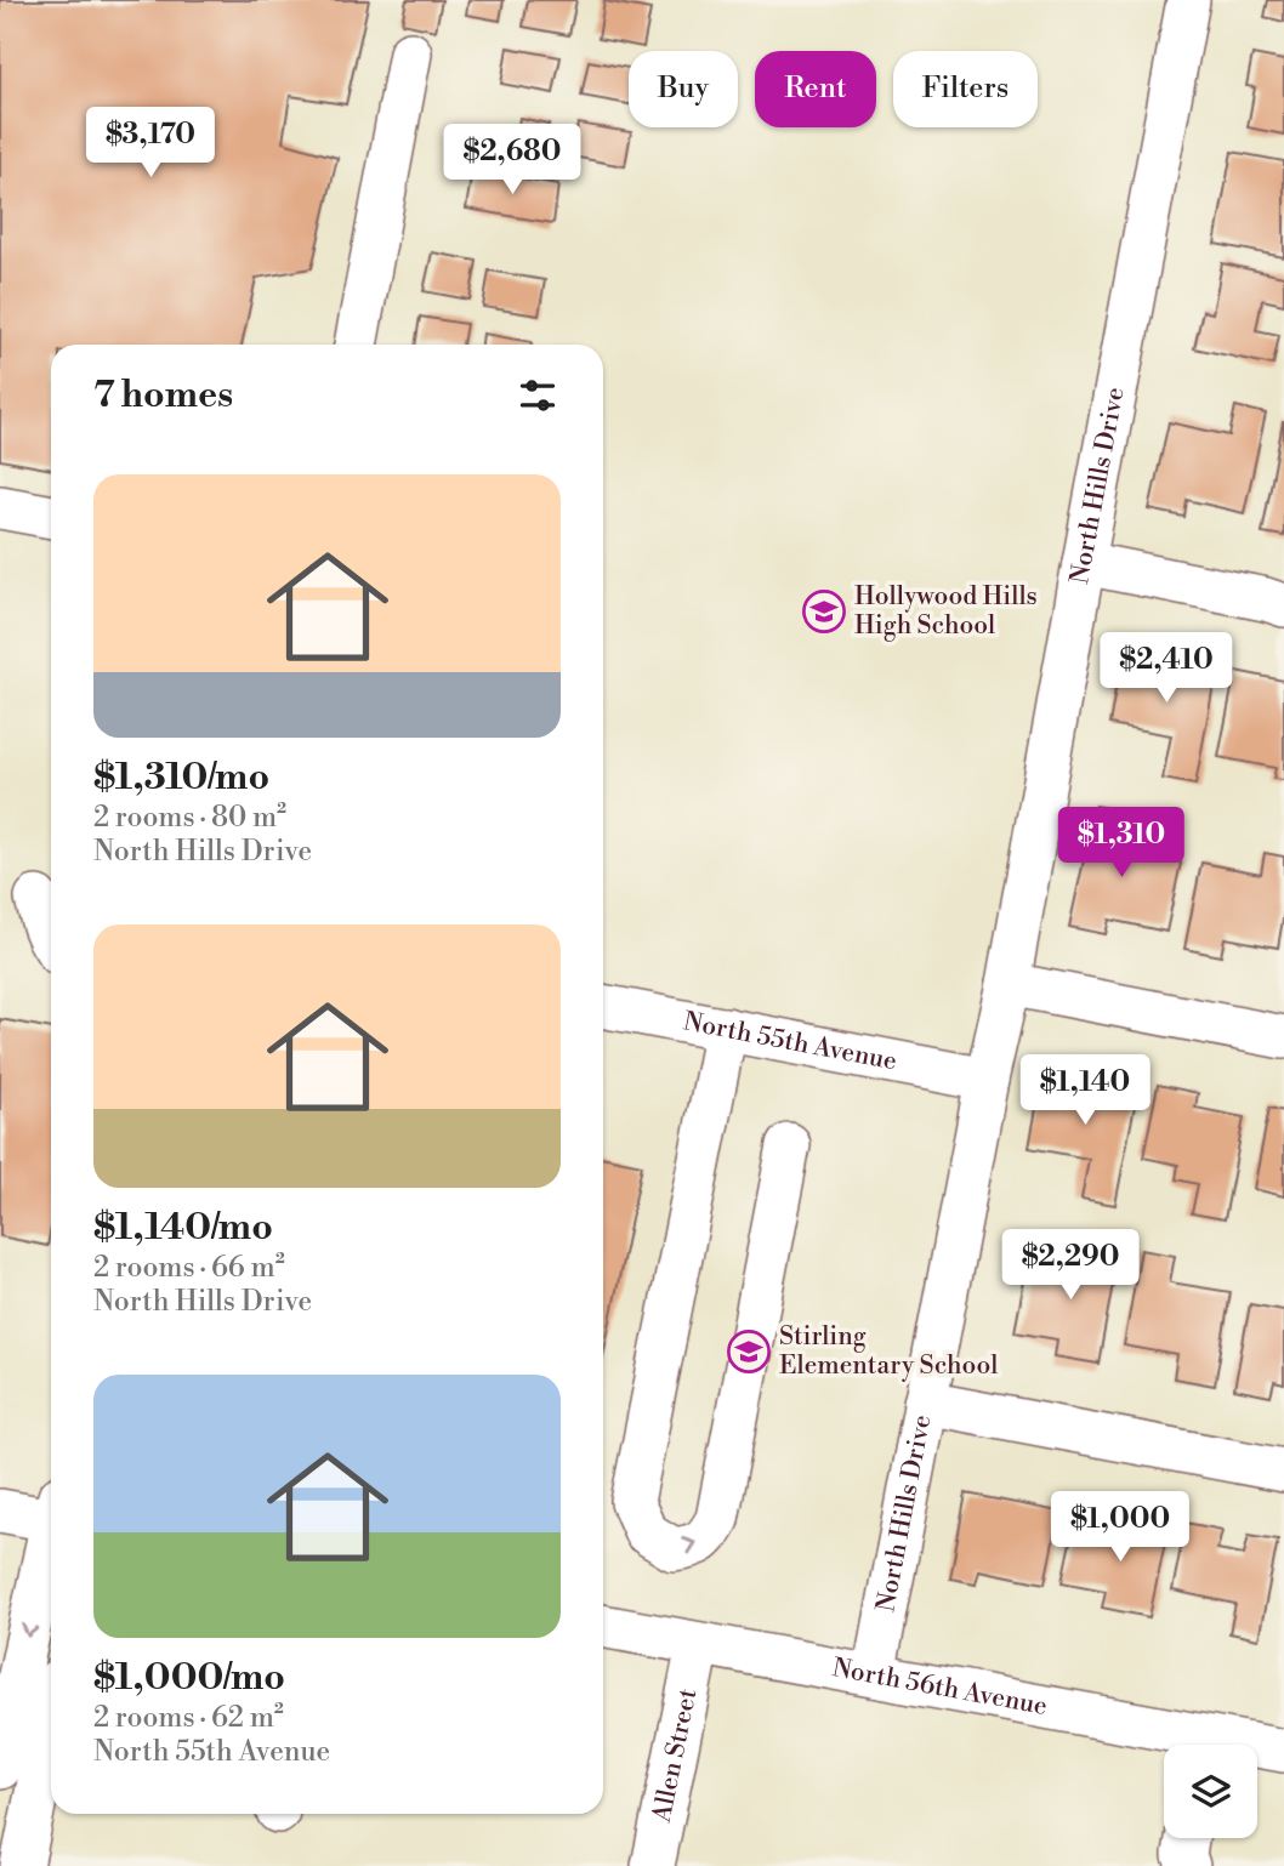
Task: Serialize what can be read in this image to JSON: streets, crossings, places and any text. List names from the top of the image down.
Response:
{
  "streets": {
    "street": [
      "North Hills Drive",
      "North 55th Avenue",
      "North 56th Avenue",
      "Allen Street"
    ]
  },
  "crossings": [
    ["North Hills Drive", "North 55th Avenue"],
    ["North Hills Drive", "North 56th Avenue"],
    ["North 56th Avenue", "Allen Street"]
  ],
  "places": {
    "school or university": ["Hollywood Hills High School", "Stirling Elementary School"]
  },
  "page": {
    "chip": ["Buy", "Rent", "Filters"],
    "price": [
      "$3,170",
      "$2,680",
      "$2,410",
      "$1,310",
      "$1,140",
      "$2,290",
      "$1,000"
    ],
    "heading": "7 homes",
    "list": [
      {
        "name": "$1,310/mo",
        "note": "2 rooms · 80 m² · North Hills Drive"
      },
      {
        "name": "$1,140/mo",
        "note": "2 rooms · 66 m² · North Hills Drive"
      },
      {
        "name": "$1,000/mo",
        "note": "2 rooms · 62 m² · North 55th Avenue"
      }
    ]
  }
}
